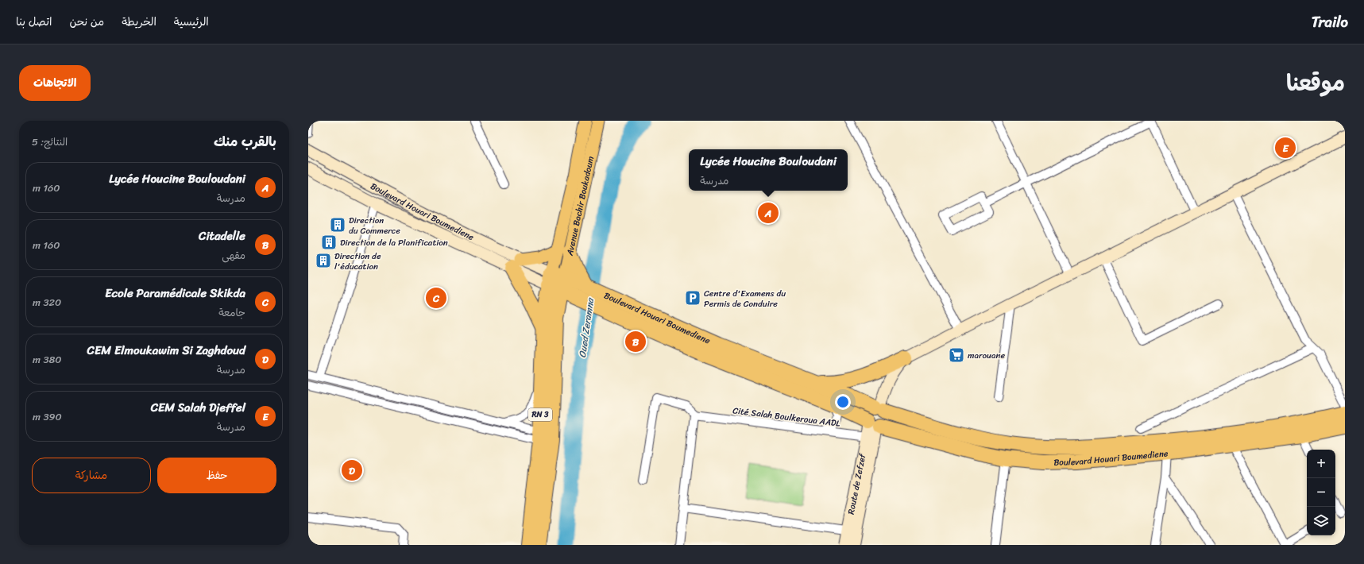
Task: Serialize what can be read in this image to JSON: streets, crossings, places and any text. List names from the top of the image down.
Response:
{
  "streets": {
    "highway": ["Boulevard Houari Boumediene", "RN 3"],
    "main road": ["Avenue Bachir Boukadoum", "Route de Zefzef"],
    "street": ["Cité Salah Boulkeroua AADL"]
  },
  "crossings": [
    ["Avenue Bachir Boukadoum", "Boulevard Houari Boumediene"],
    ["Avenue Bachir Boukadoum", "RN 3"],
    ["Boulevard Houari Boumediene", "RN 3"],
    ["Boulevard Houari Boumediene", "Cité Salah Boulkeroua AADL"],
    ["Boulevard Houari Boumediene", "Route de Zefzef"],
    ["Cité Salah Boulkeroua AADL", "Route de Zefzef"]
  ],
  "water": ["Oued Zeramna"],
  "places": {
    "building": ["Direction du Commerce", "Direction de la Planification", "Direction de l'éducation"],
    "parking": ["Centre d'Examens du Permis de Conduire"],
    "supermarket": ["marouane"]
  },
  "page": {
    "header": "Trailo",
    "nav": [
      "الرئيسية",
      "الخريطة",
      "من نحن",
      "اتصل بنا"
    ],
    "title": "موقعنا",
    "buttons": [
      "الاتجاهات",
      ["حفظ", "مشاركة"]
    ],
    "heading": ["بالقرب منك", "النتائج: 5"],
    "pins": [
      "E",
      "A",
      "C",
      "B",
      "D"
    ],
    "popup": ["Lycée Houcine Bouloudani", "مدرسة"],
    "list": [
      {
        "mark": "A",
        "name": "Lycée Houcine Bouloudani",
        "note": "مدرسة",
        "value": "160 m"
      },
      {
        "mark": "B",
        "name": "Citadelle",
        "note": "مقهى",
        "value": "160 m"
      },
      {
        "mark": "C",
        "name": "Ecole Paramédicale Skikda",
        "note": "جامعة",
        "value": "320 m"
      },
      {
        "mark": "D",
        "name": "CEM Elmoukawim Si Zaghdoud",
        "note": "مدرسة",
        "value": "380 m"
      },
      {
        "mark": "E",
        "name": "CEM Salah Djeffel",
        "note": "مدرسة",
        "value": "390 m"
      }
    ],
    "map_buttons": ["+", "−"]
  }
}
